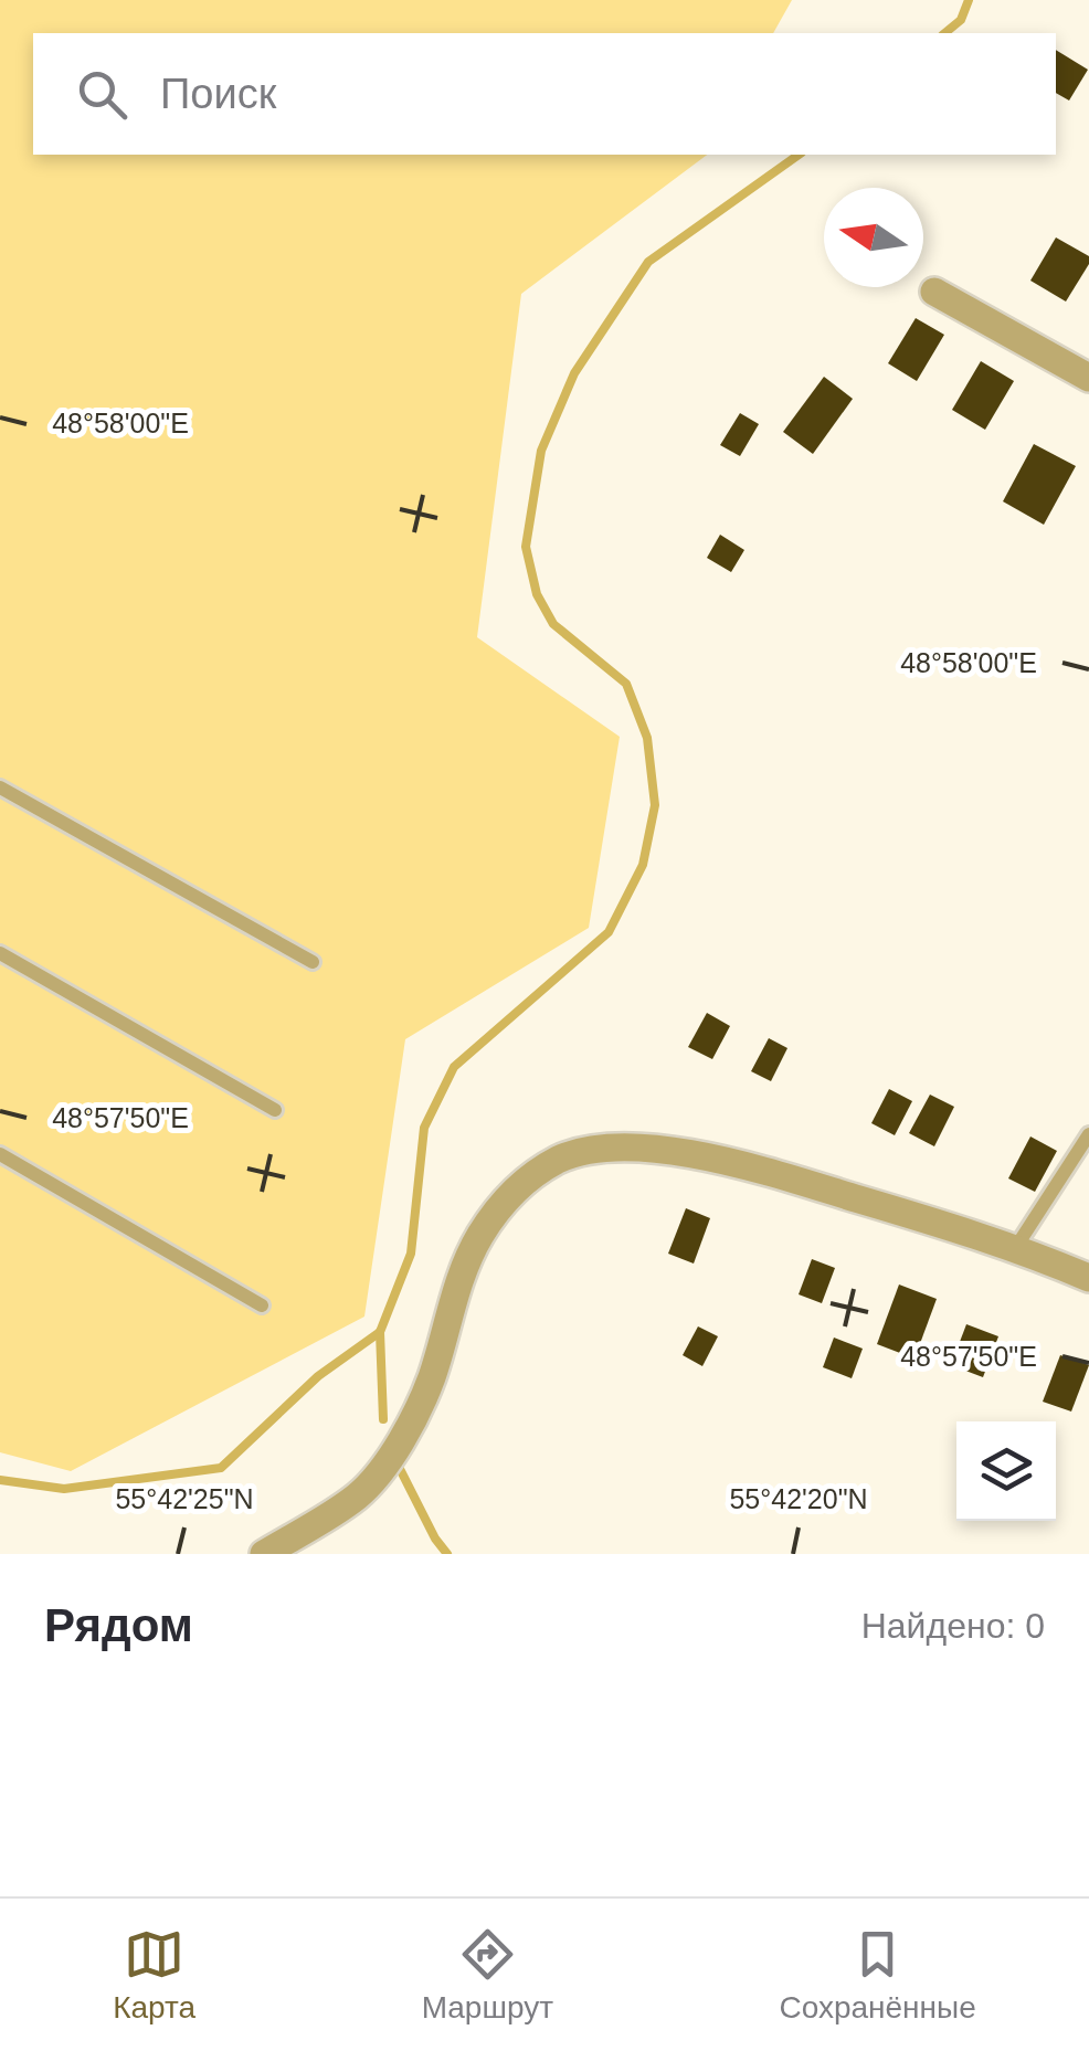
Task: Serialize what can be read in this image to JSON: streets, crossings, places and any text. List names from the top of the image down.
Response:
{
  "north": "left",
  "page": {
    "search": "Поиск",
    "heading": ["Рядом", "Найдено: 0"],
    "nav": ["Карта", "Маршрут", "Сохранённые"]
  },
  "coordinates": [
    "48°58'00\"E",
    "48°57'50\"E",
    "55°42'25\"N",
    "55°42'20\"N"
  ]
}
